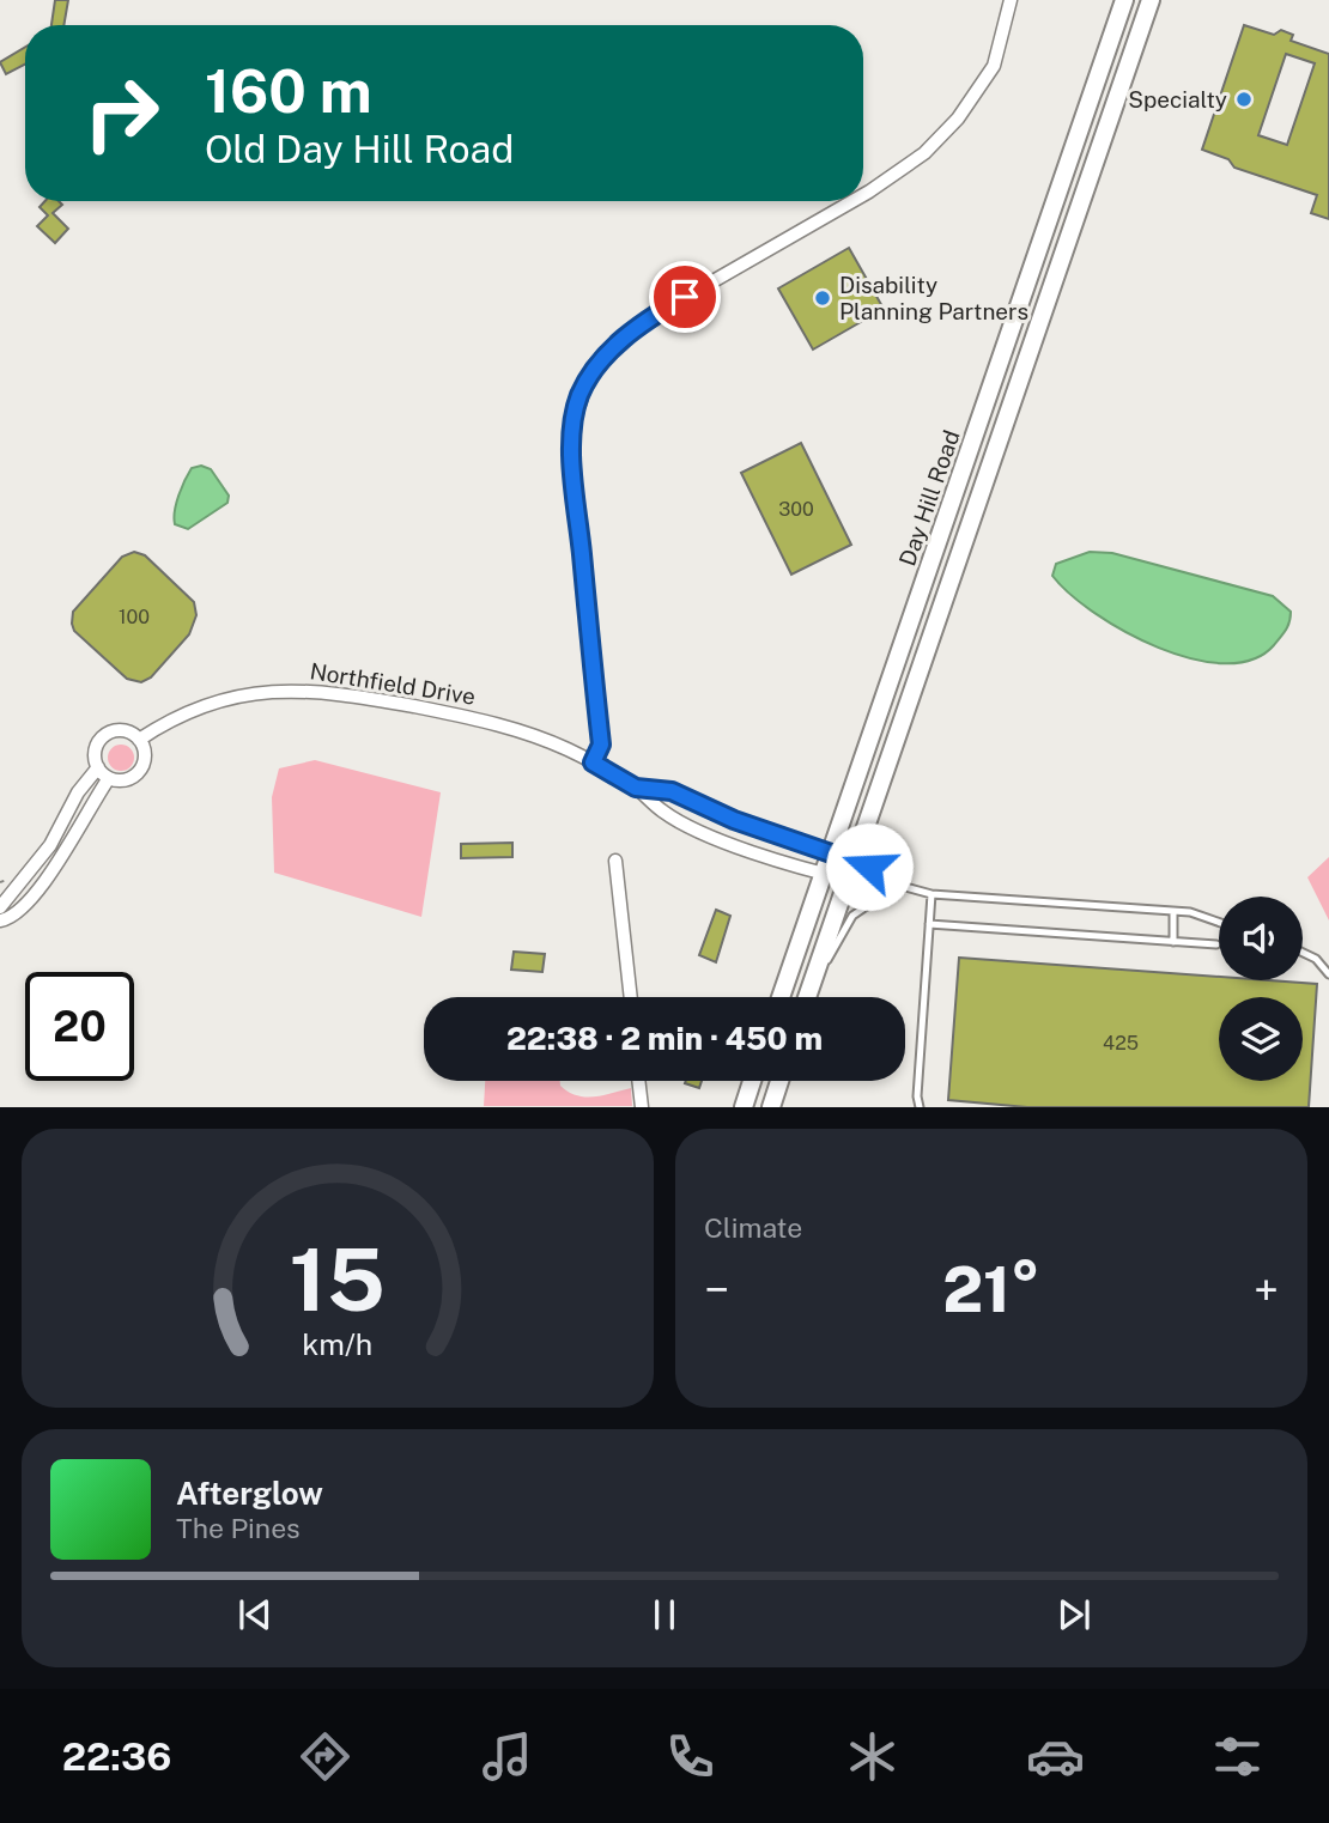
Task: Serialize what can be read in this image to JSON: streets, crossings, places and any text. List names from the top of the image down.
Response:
{
  "streets": {
    "main road": ["Day Hill Road"],
    "street": ["Northfield Drive"]
  },
  "crossings": [
    ["Day Hill Road", "Northfield Drive"]
  ],
  "places": ["Specialty", "Disability Planning Partners"],
  "house_numbers": ["300", "100", "425"],
  "page": {
    "turn": ["160 m", "Old Day Hill Road"],
    "limit": "20",
    "trip": "22:38 · 2 min · 450 m",
    "tile": "Climate",
    "heat": ["−", "21°", "+"],
    "song": ["Afterglow", "The Pines"],
    "tabs": "22:36",
    "gauge": ["15", "km/h"]
  }
}
